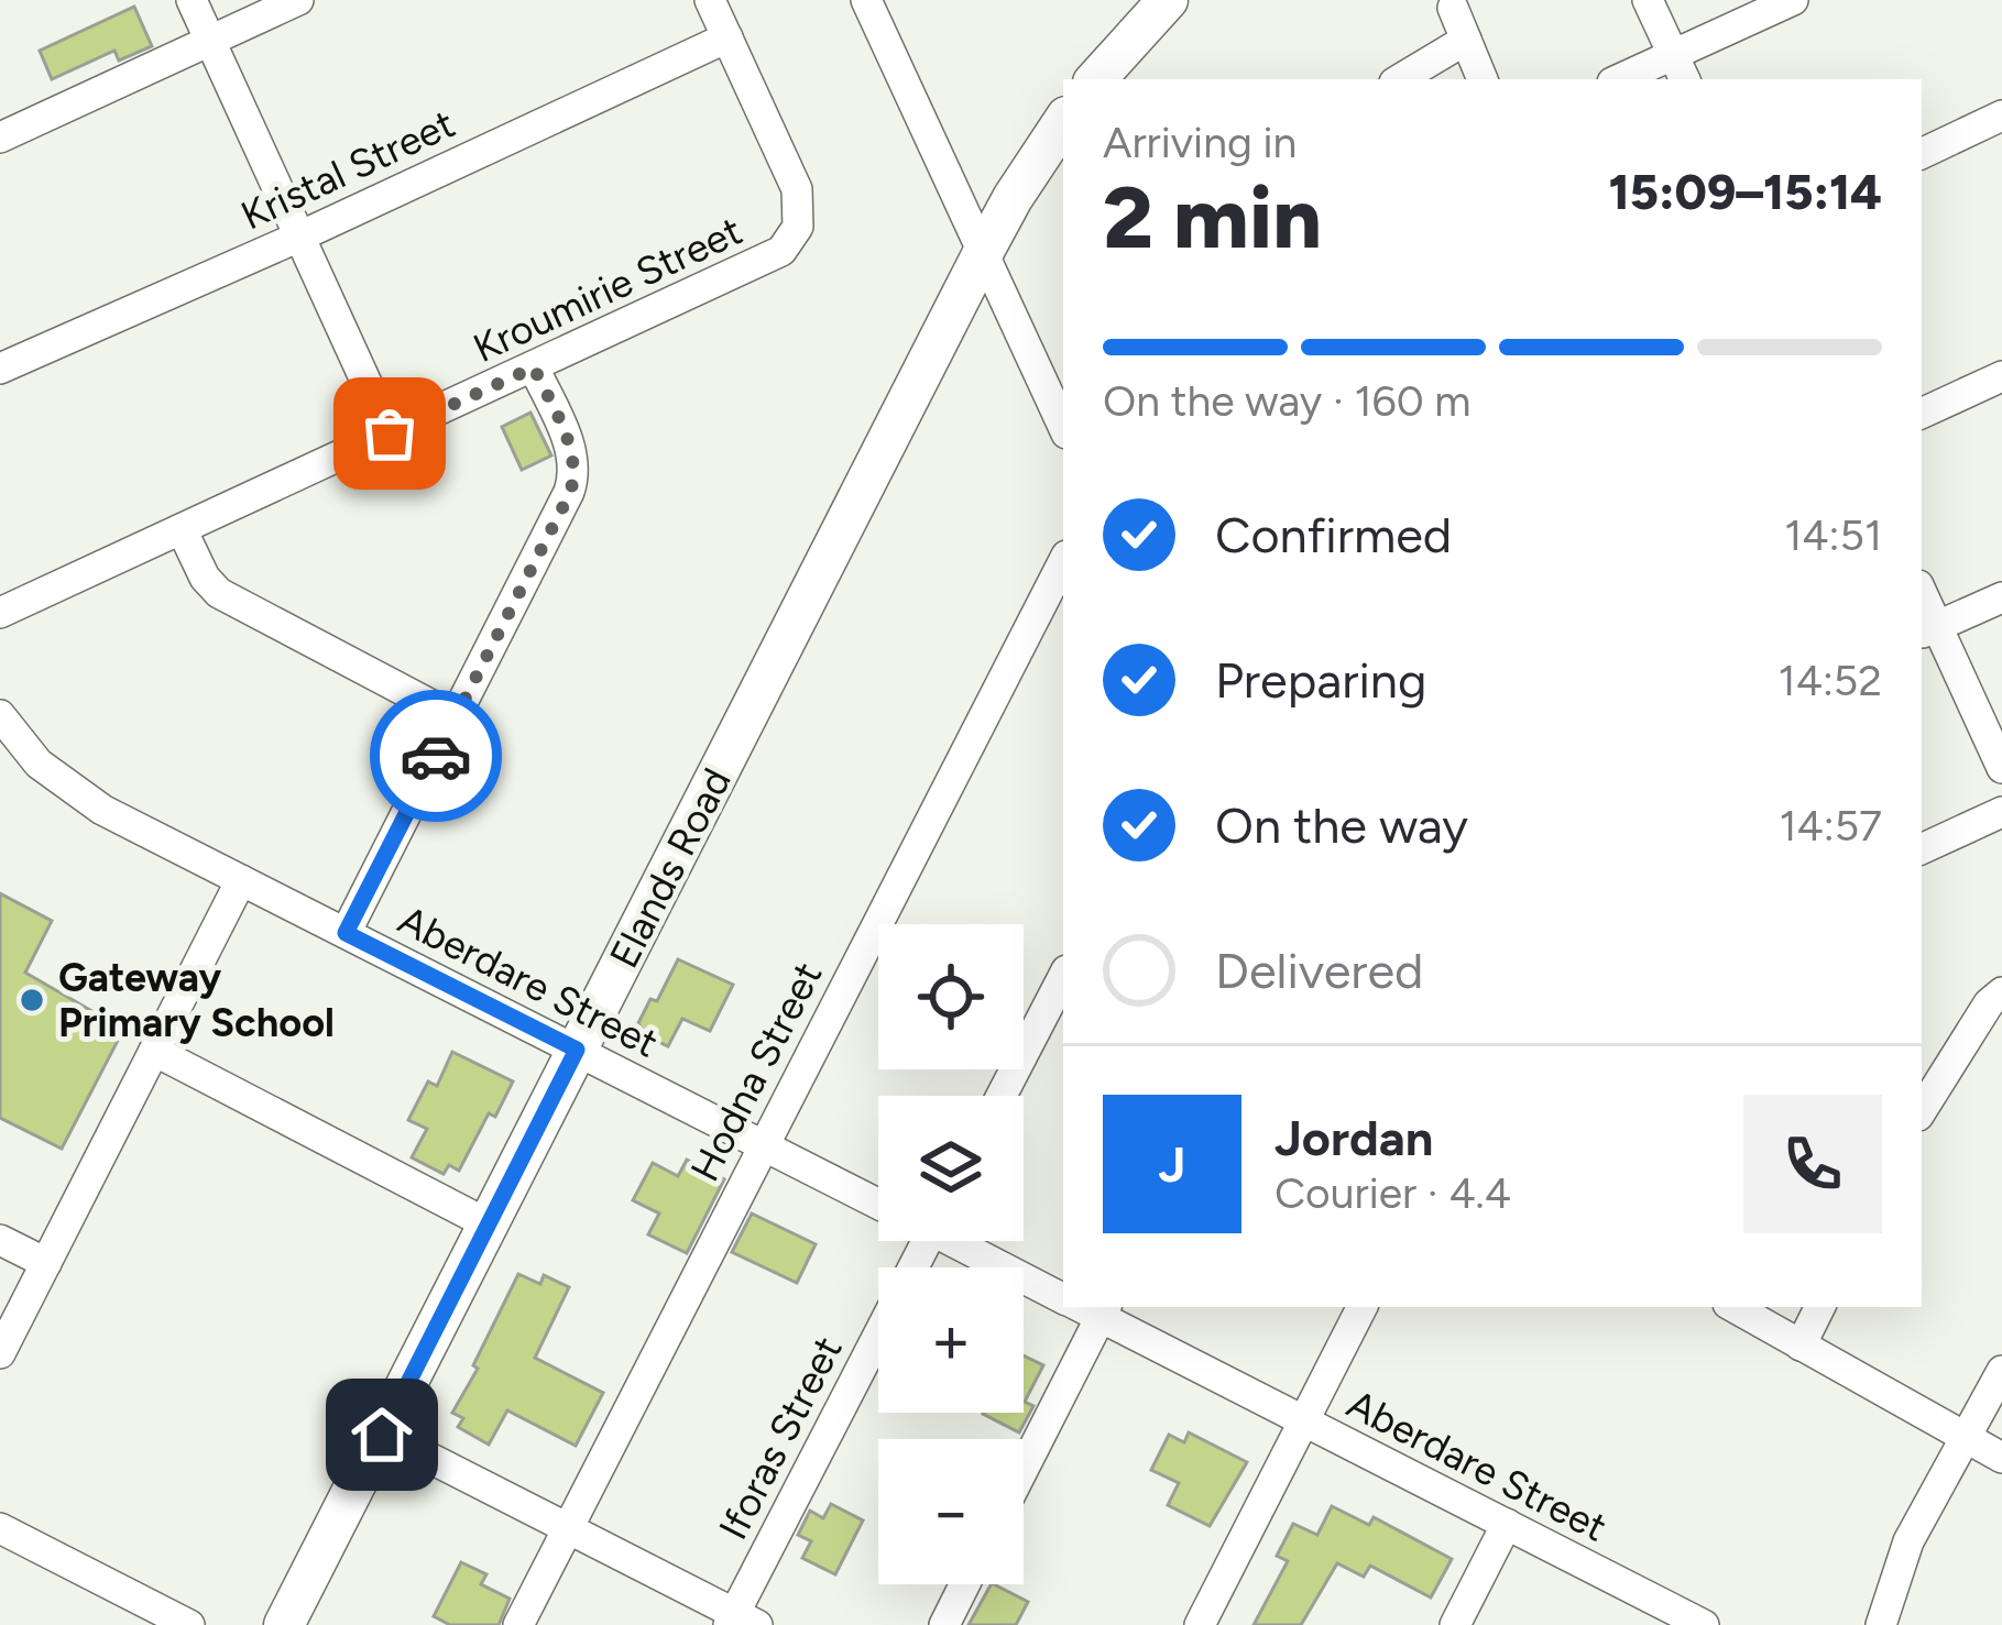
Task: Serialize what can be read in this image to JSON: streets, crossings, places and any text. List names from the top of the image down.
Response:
{
  "streets": {
    "street": [
      "Kristal Street",
      "Kroumirie Street",
      "Elands Road",
      "Aberdare Street",
      "Hodna Street",
      "Iforas Street"
    ]
  },
  "crossings": [
    ["Kristal Street", "Kroumirie Street"],
    ["Elands Road", "Aberdare Street"],
    ["Aberdare Street", "Hodna Street"]
  ],
  "places": ["Gateway Primary School"],
  "page": {
    "heading": ["2 min", "Arriving in", "15:09–15:14"],
    "panel": ["Jordan", "Courier · 4.4"],
    "bar": "On the way · 160 m",
    "list": [
      ["Confirmed", "14:51"],
      ["Preparing", "14:52"],
      ["On the way", "14:57"],
      "Delivered"
    ],
    "map_buttons": ["+", "−"],
    "round": "J"
  }
}
